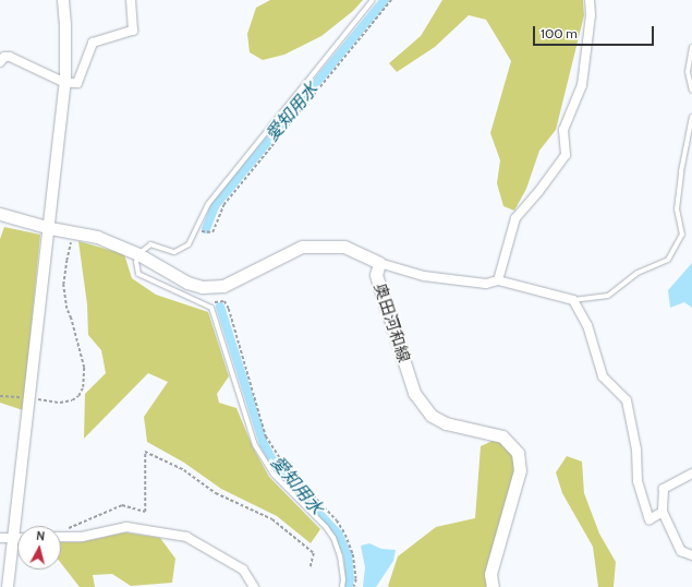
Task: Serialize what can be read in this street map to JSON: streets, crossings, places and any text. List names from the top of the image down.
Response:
{
  "streets": {
    "main road": ["奥田河和線"]
  },
  "water": ["愛知用水"],
  "scale_bar": "100 m",
  "north": "top"
}
